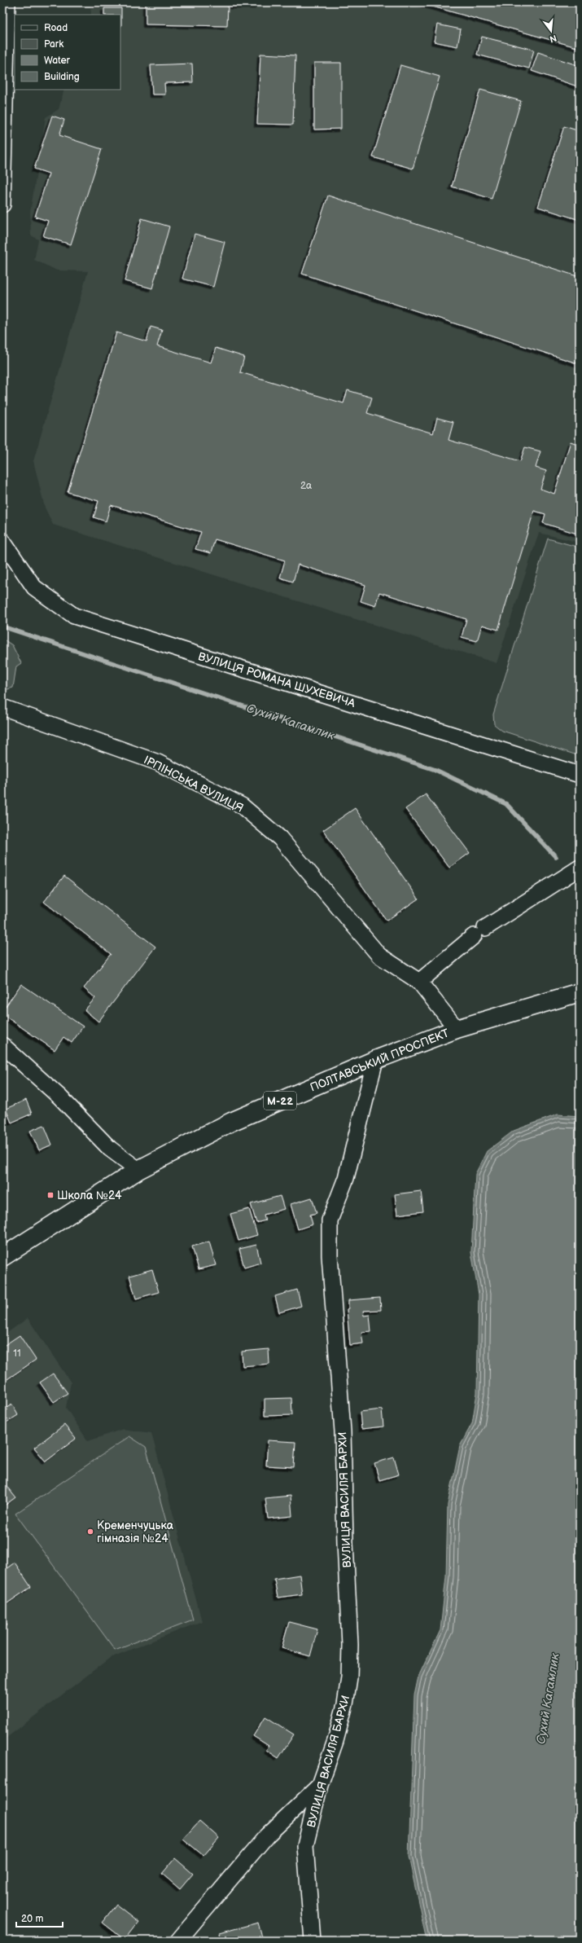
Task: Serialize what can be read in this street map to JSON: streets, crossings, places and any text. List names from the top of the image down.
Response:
{
  "streets": {
    "highway": ["ПОЛТАВСЬКИЙ ПРОСПЕКТ", "М-22"],
    "street": ["ВУЛИЦЯ РОМАНА ШУХЕВИЧА", "ІРПІНСЬКА ВУЛИЦЯ", "ВУЛИЦЯ ВАСИЛЯ БАРХИ"]
  },
  "crossings": [
    ["ІРПІНСЬКА ВУЛИЦЯ", "ПОЛТАВСЬКИЙ ПРОСПЕКТ"],
    ["ПОЛТАВСЬКИЙ ПРОСПЕКТ", "ВУЛИЦЯ ВАСИЛЯ БАРХИ"]
  ],
  "water": ["Сухий Кагамлик"],
  "places": {
    "transit": ["Школа №24"],
    "other": ["Кременчуцька гімназія №24"]
  },
  "house_numbers": ["2а", "11"],
  "legend": [
    "Road",
    "Park",
    "Water",
    "Building"
  ],
  "scale_bar": "20 m",
  "north": "bottom"
}
